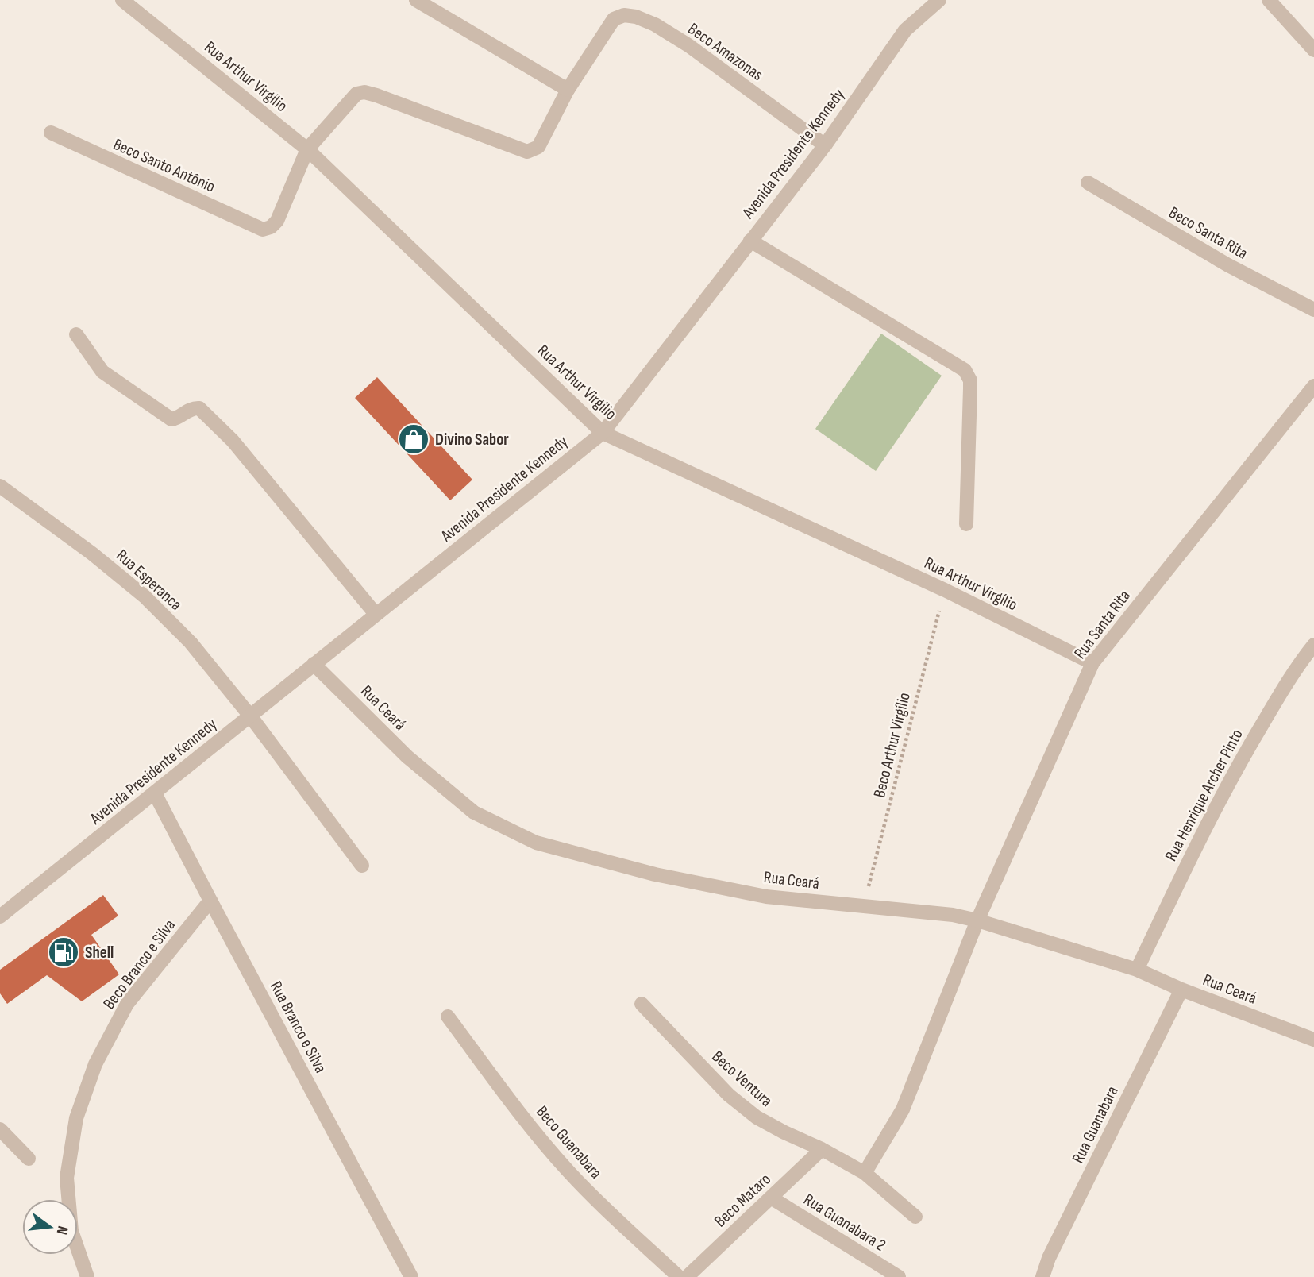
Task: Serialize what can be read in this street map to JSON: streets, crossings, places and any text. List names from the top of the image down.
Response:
{
  "streets": {
    "street": [
      "Beco Amazonas",
      "Rua Arthur Virgílio",
      "Avenida Presidente Kennedy",
      "Beco Santo Antônio",
      "Beco Santa Rita",
      "Rua Esperanca",
      "Rua Santa Rita",
      "Rua Ceará",
      "Rua Henrique Archer Pinto",
      "Beco Branco e Silva",
      "Rua Branco e Silva",
      "Beco Ventura",
      "Rua Guanabara",
      "Beco Guanabara",
      "Beco Mataro",
      "Rua Guanabara 2"
    ],
    "path": ["Beco Arthur Virgílio"]
  },
  "crossings": [
    ["Beco Amazonas", "Rua Arthur Virgílio"],
    ["Beco Amazonas", "Avenida Presidente Kennedy"],
    ["Beco Amazonas", "Beco Santo Antônio"],
    ["Rua Arthur Virgílio", "Avenida Presidente Kennedy"],
    ["Rua Arthur Virgílio", "Rua Santa Rita"],
    ["Rua Arthur Virgílio", "Beco Arthur Virgílio"],
    ["Avenida Presidente Kennedy", "Rua Esperanca"],
    ["Avenida Presidente Kennedy", "Rua Ceará"],
    ["Avenida Presidente Kennedy", "Rua Branco e Silva"],
    ["Rua Santa Rita", "Rua Ceará"],
    ["Rua Ceará", "Beco Arthur Virgílio"],
    ["Rua Ceará", "Rua Henrique Archer Pinto"],
    ["Rua Ceará", "Rua Guanabara"],
    ["Beco Branco e Silva", "Rua Branco e Silva"],
    ["Beco Ventura", "Beco Mataro"],
    ["Beco Mataro", "Rua Guanabara 2"]
  ],
  "places": {
    "shop": ["Divino Sabor"],
    "fuel station": ["Shell"]
  },
  "north": "right"
}
